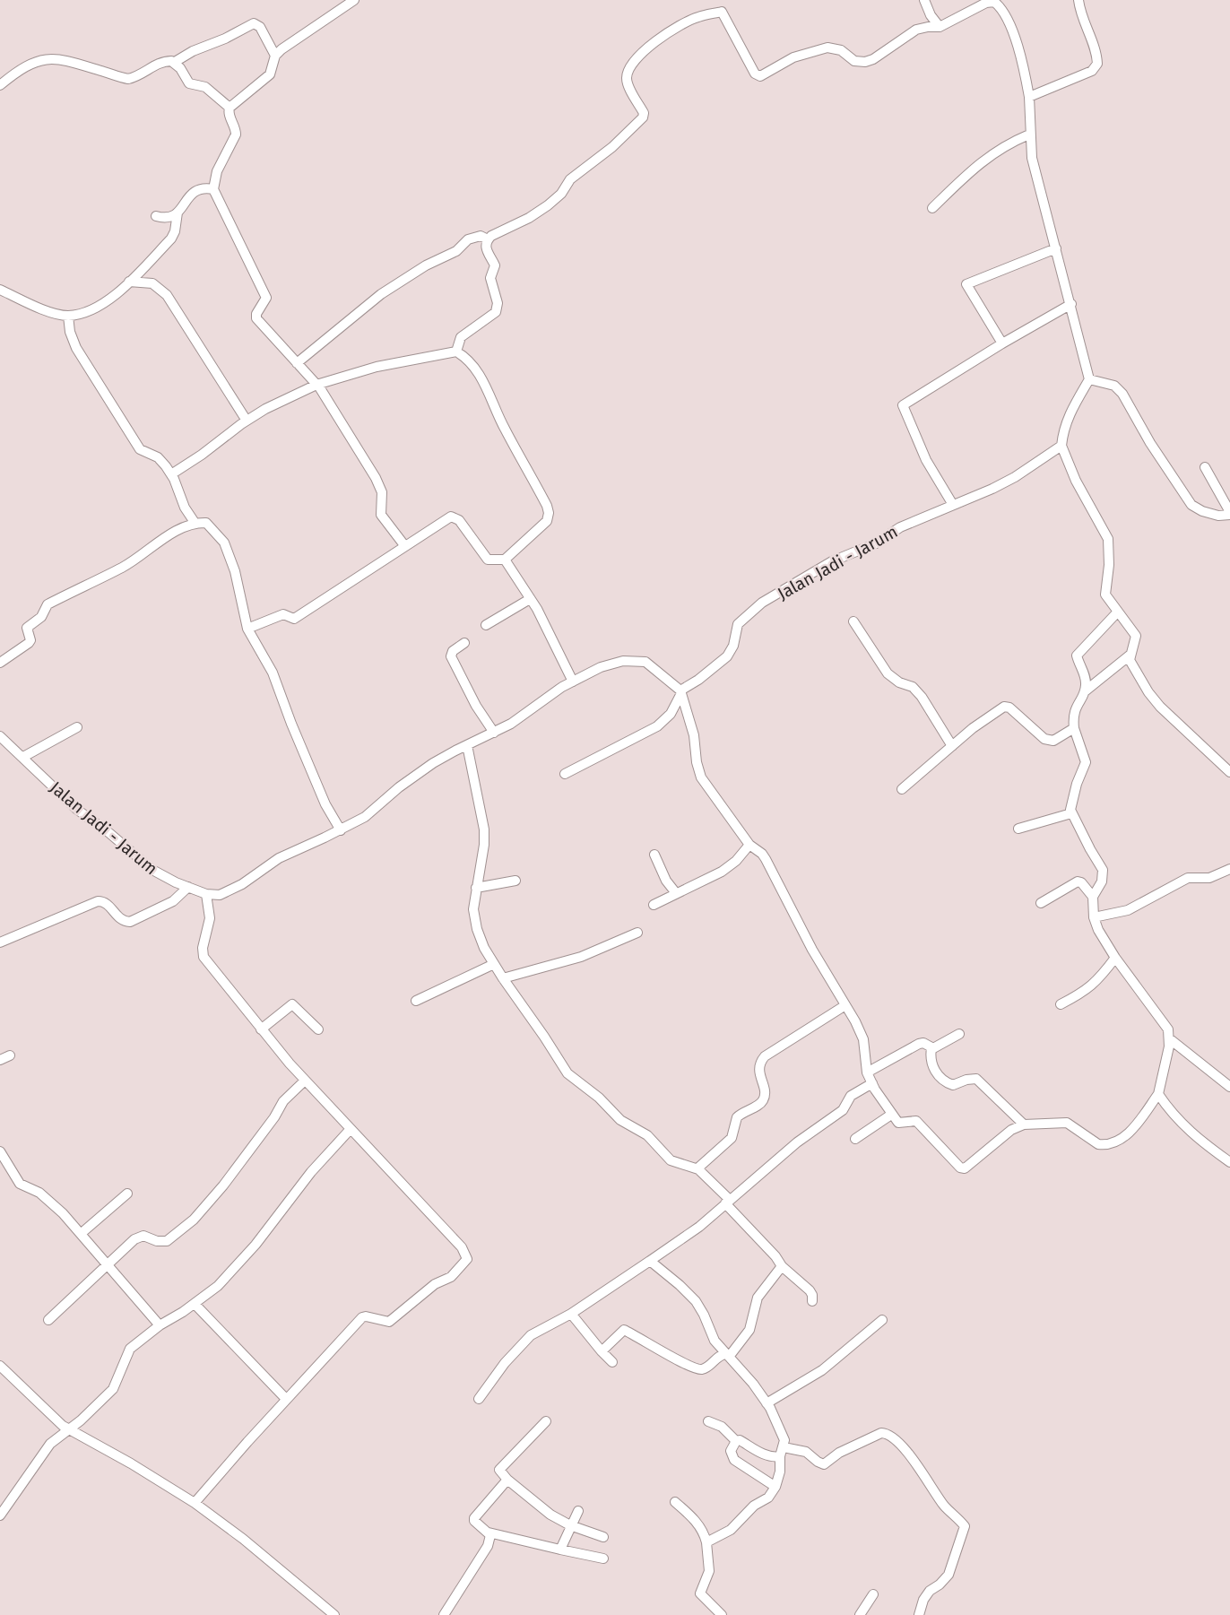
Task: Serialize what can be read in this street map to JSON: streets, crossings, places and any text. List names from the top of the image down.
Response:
{
  "streets": {
    "street": ["Jalan Jadi - Jarum"]
  }
}
